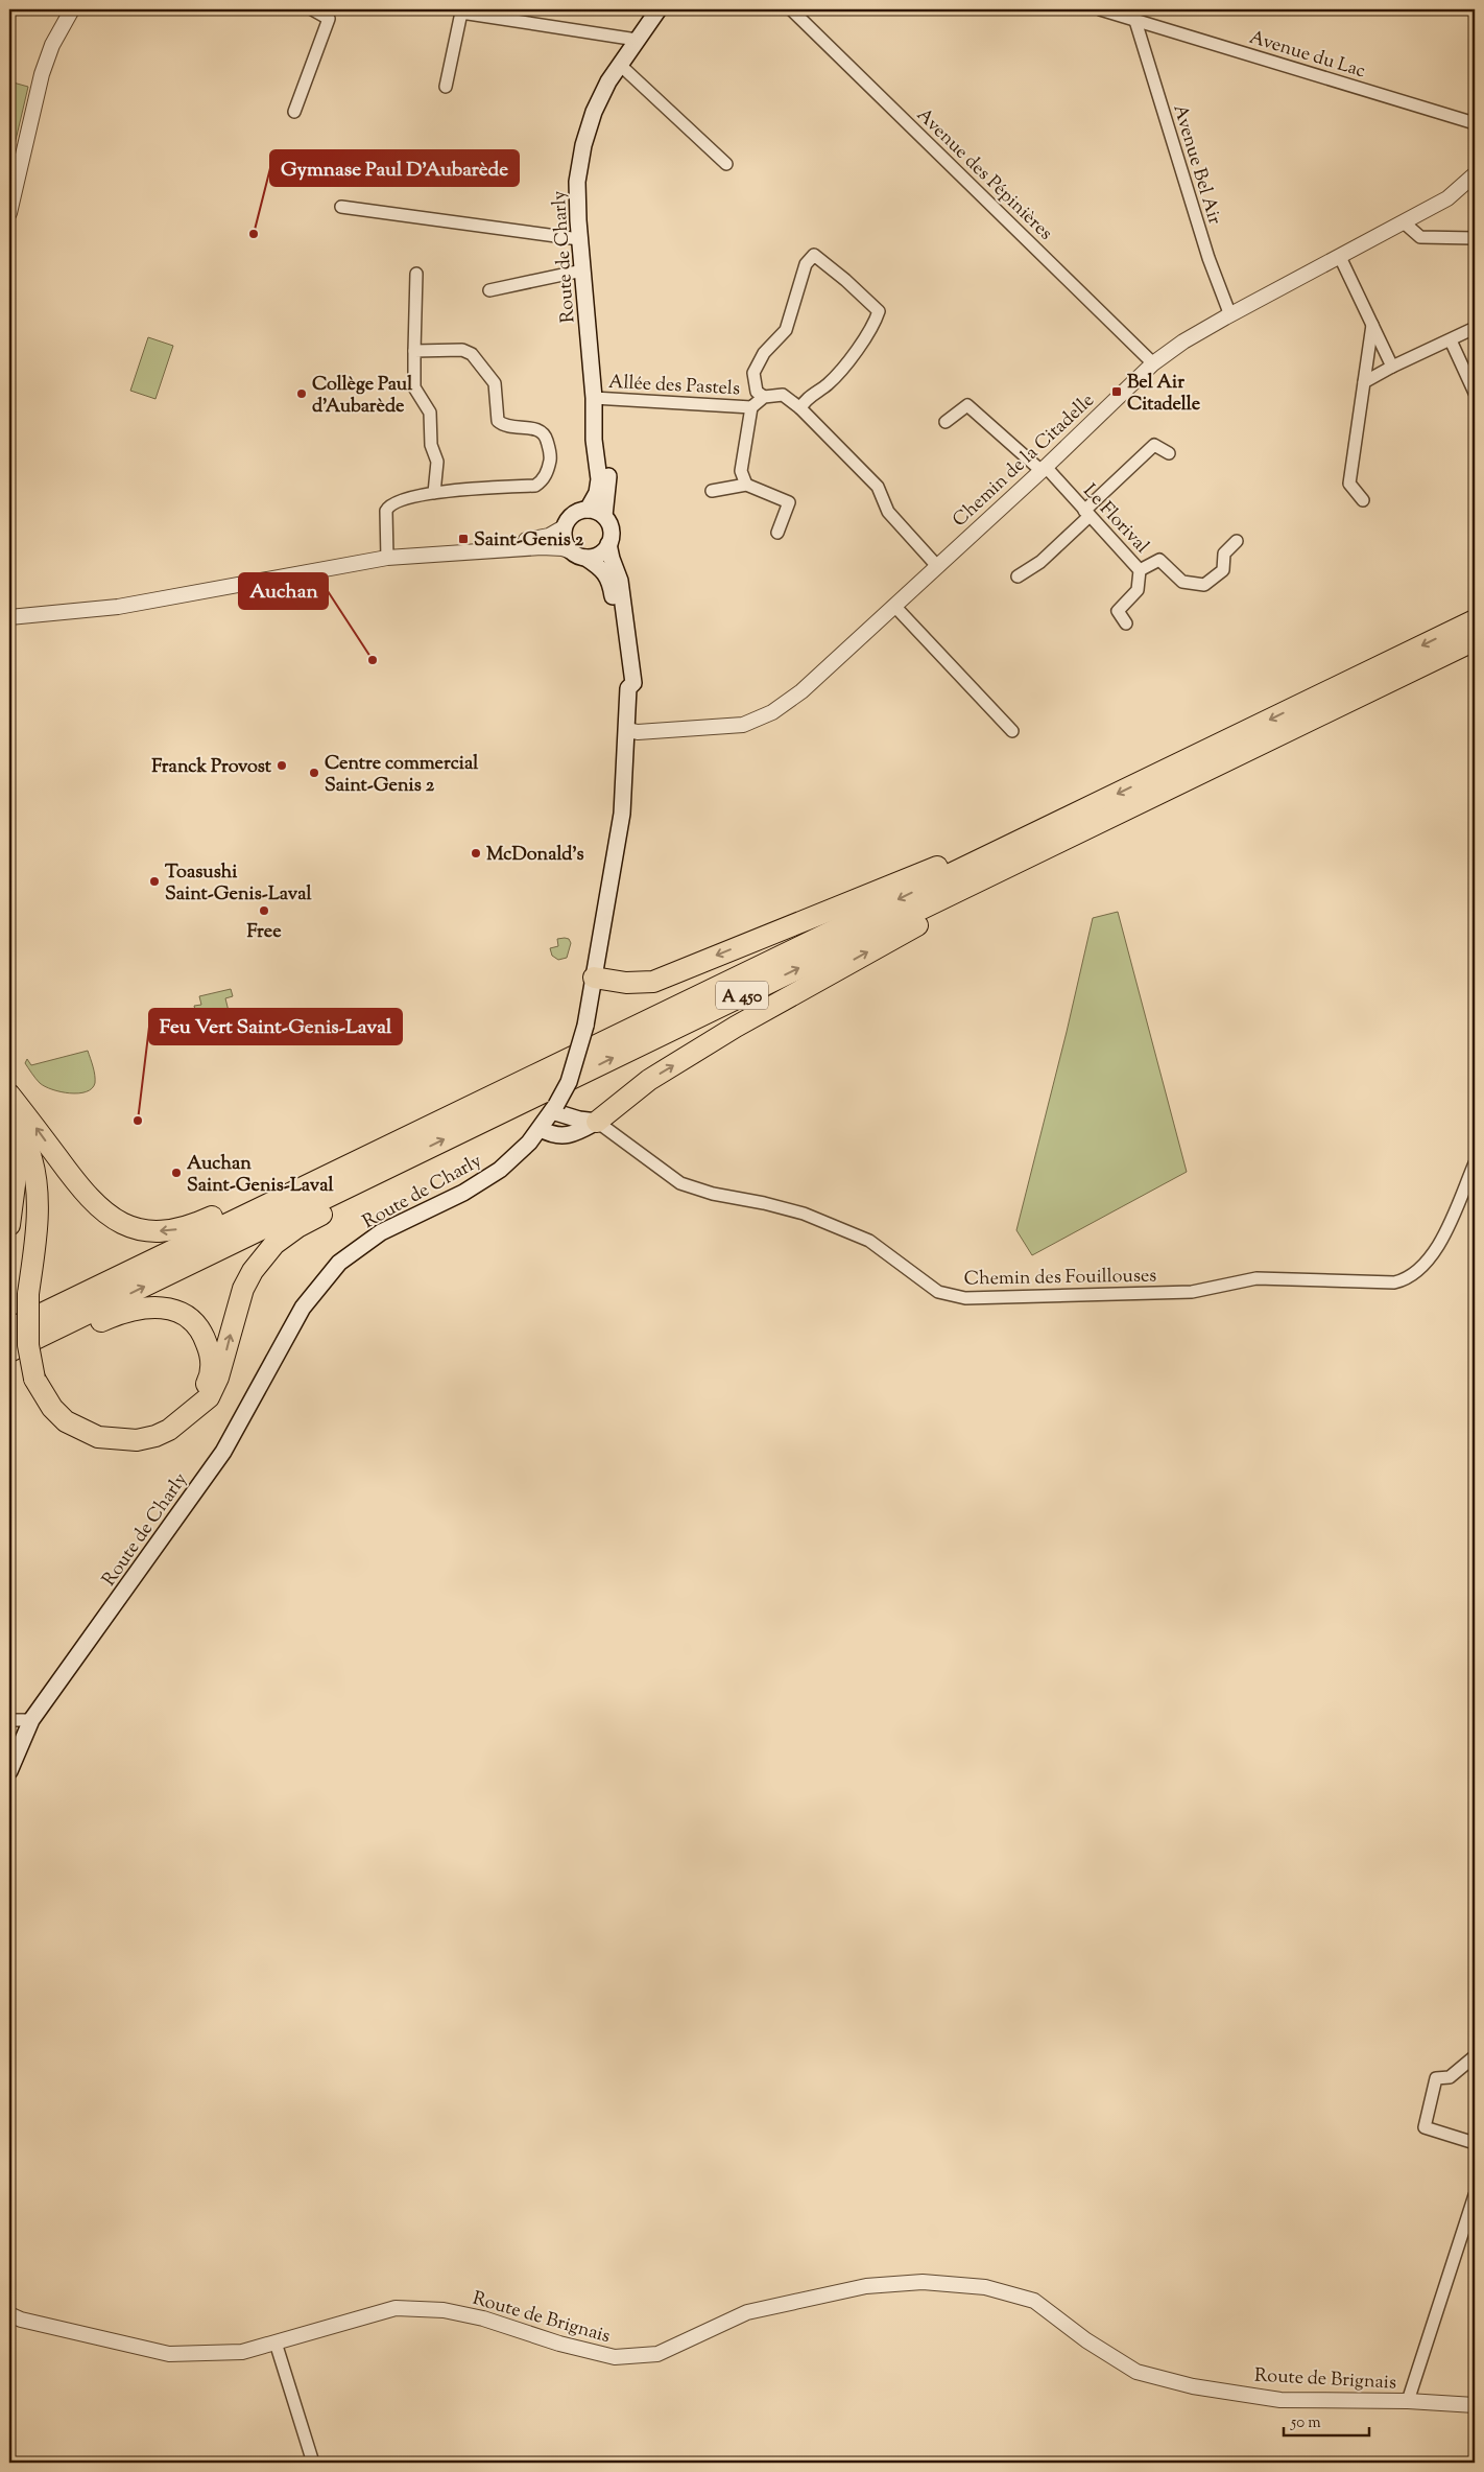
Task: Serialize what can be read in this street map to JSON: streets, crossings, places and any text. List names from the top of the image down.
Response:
{
  "streets": {
    "highway": ["A 450"],
    "main road": ["Route de Charly"],
    "street": [
      "Avenue du Lac",
      "Avenue Bel Air",
      "Avenue des Pépinières",
      "Allée des Pastels",
      "Chemin de la Citadelle",
      "Le Florival",
      "Chemin des Fouillouses",
      "Route de Brignais"
    ]
  },
  "crossings": [
    ["Avenue du Lac", "Avenue Bel Air"],
    ["Avenue Bel Air", "Chemin de la Citadelle"],
    ["Avenue des Pépinières", "Chemin de la Citadelle"],
    ["Route de Charly", "Allée des Pastels"],
    ["Route de Charly", "Chemin de la Citadelle"],
    ["Allée des Pastels", "Chemin de la Citadelle"],
    ["Chemin de la Citadelle", "Le Florival"]
  ],
  "places": {
    "other": [
      "Gymnase Paul D'Aubarède",
      "Collège Paul d'Aubarède",
      "Auchan",
      "Franck Provost",
      "Centre commercial Saint-Genis 2",
      "McDonald's",
      "Toasushi Saint-Genis-Laval",
      "Free",
      "Feu Vert Saint-Genis-Laval",
      "Auchan Saint-Genis-Laval"
    ],
    "transit": ["Bel Air Citadelle", "Saint-Genis 2"]
  },
  "scale_bar": "50 m"
}
